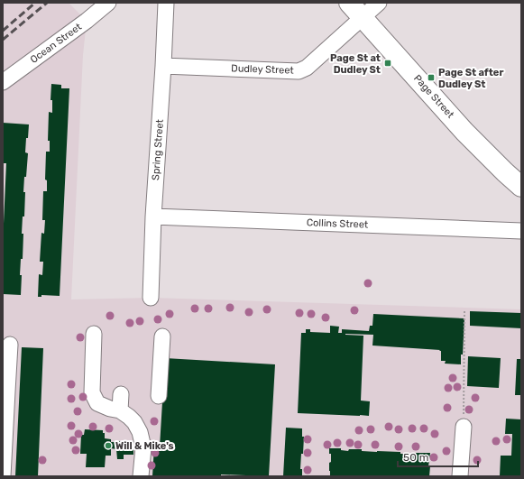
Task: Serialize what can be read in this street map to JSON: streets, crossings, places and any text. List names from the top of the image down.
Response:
{
  "streets": {
    "main road": ["Page Street"],
    "street": [
      "Ocean Street",
      "Dudley Street",
      "Spring Street",
      "Collins Street"
    ]
  },
  "crossings": [
    ["Dudley Street", "Page Street"],
    ["Dudley Street", "Spring Street"],
    ["Spring Street", "Collins Street"]
  ],
  "places": {
    "transit": ["Page St at Dudley St", "Page St after Dudley St"],
    "other": ["Will & Mike's"]
  },
  "scale_bar": "50 m"
}
